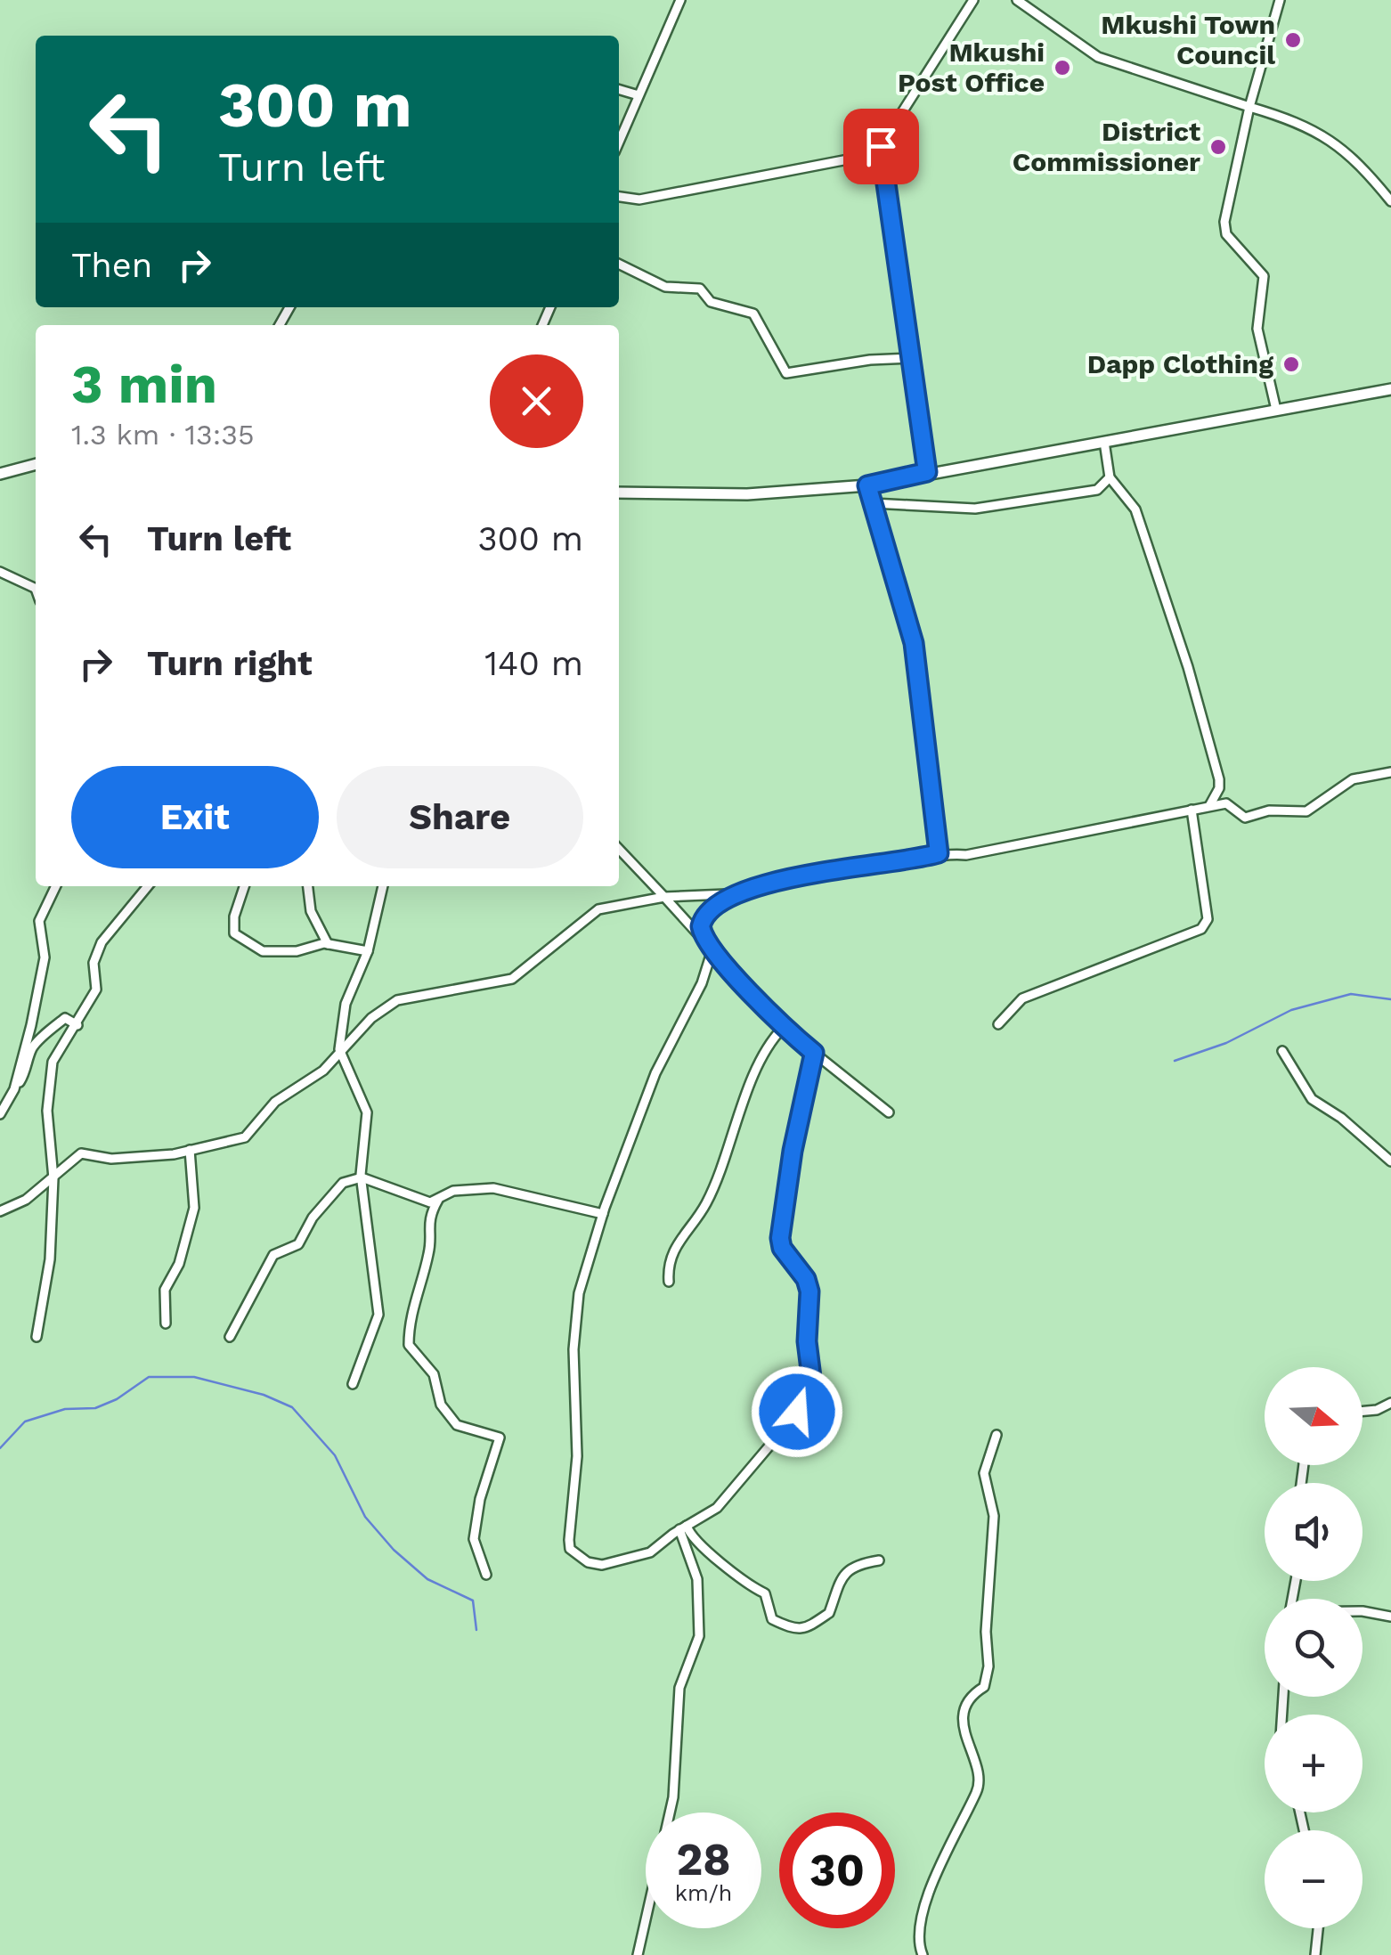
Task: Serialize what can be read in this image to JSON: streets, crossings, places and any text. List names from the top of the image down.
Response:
{
  "places": [
    "Mkushi Town Council",
    "Mkushi Post Office",
    "District Commissioner",
    "Dapp Clothing"
  ],
  "north": "right",
  "page": {
    "turn": ["300 m", "Turn left"],
    "then": "Then",
    "heading": ["3 min", "1.3 km · 13:35"],
    "list": [
      {
        "name": "Turn left",
        "value": "300 m"
      },
      {
        "name": "Turn right",
        "value": "140 m"
      }
    ],
    "buttons": ["Exit", "Share"],
    "map_buttons": ["+", "−"],
    "speed": "28 km/h",
    "limit": "30"
  }
}
